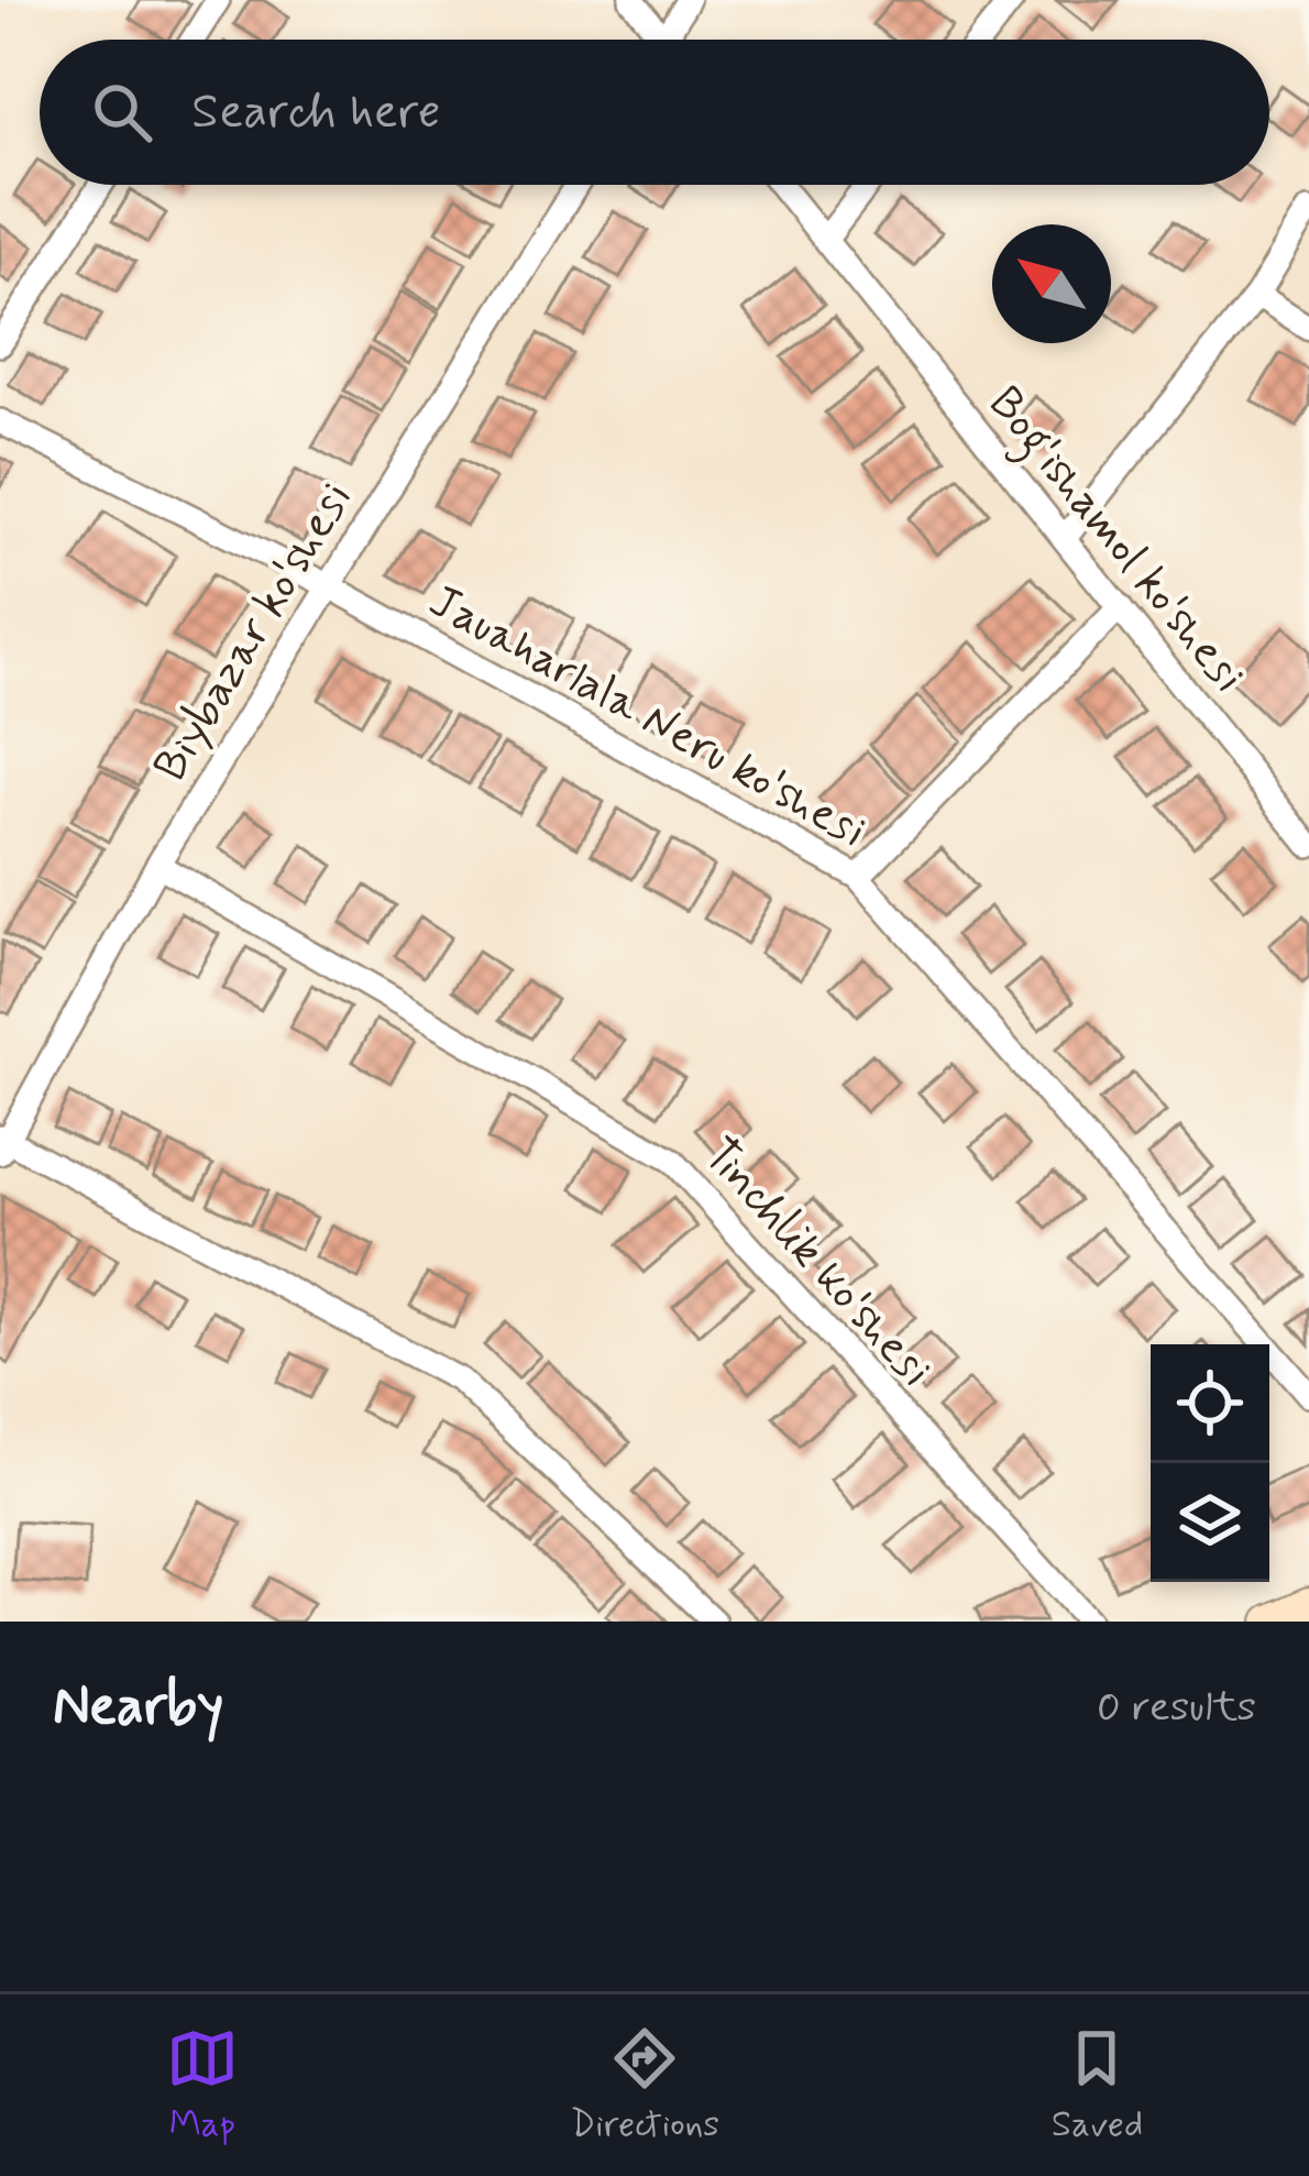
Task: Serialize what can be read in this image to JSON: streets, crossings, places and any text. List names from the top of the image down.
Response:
{
  "streets": {
    "street": [
      "Bog'ishamol ko'shesi",
      "Biybazar ko'shesi",
      "Jauaharlala Neru ko'shesi",
      "Tinchlik ko'shesi"
    ]
  },
  "crossings": [
    ["Biybazar ko'shesi", "Jauaharlala Neru ko'shesi"],
    ["Biybazar ko'shesi", "Tinchlik ko'shesi"]
  ],
  "north": "top left",
  "page": {
    "search": "Search here",
    "heading": ["Nearby", "0 results"],
    "nav": ["Map", "Directions", "Saved"]
  }
}
